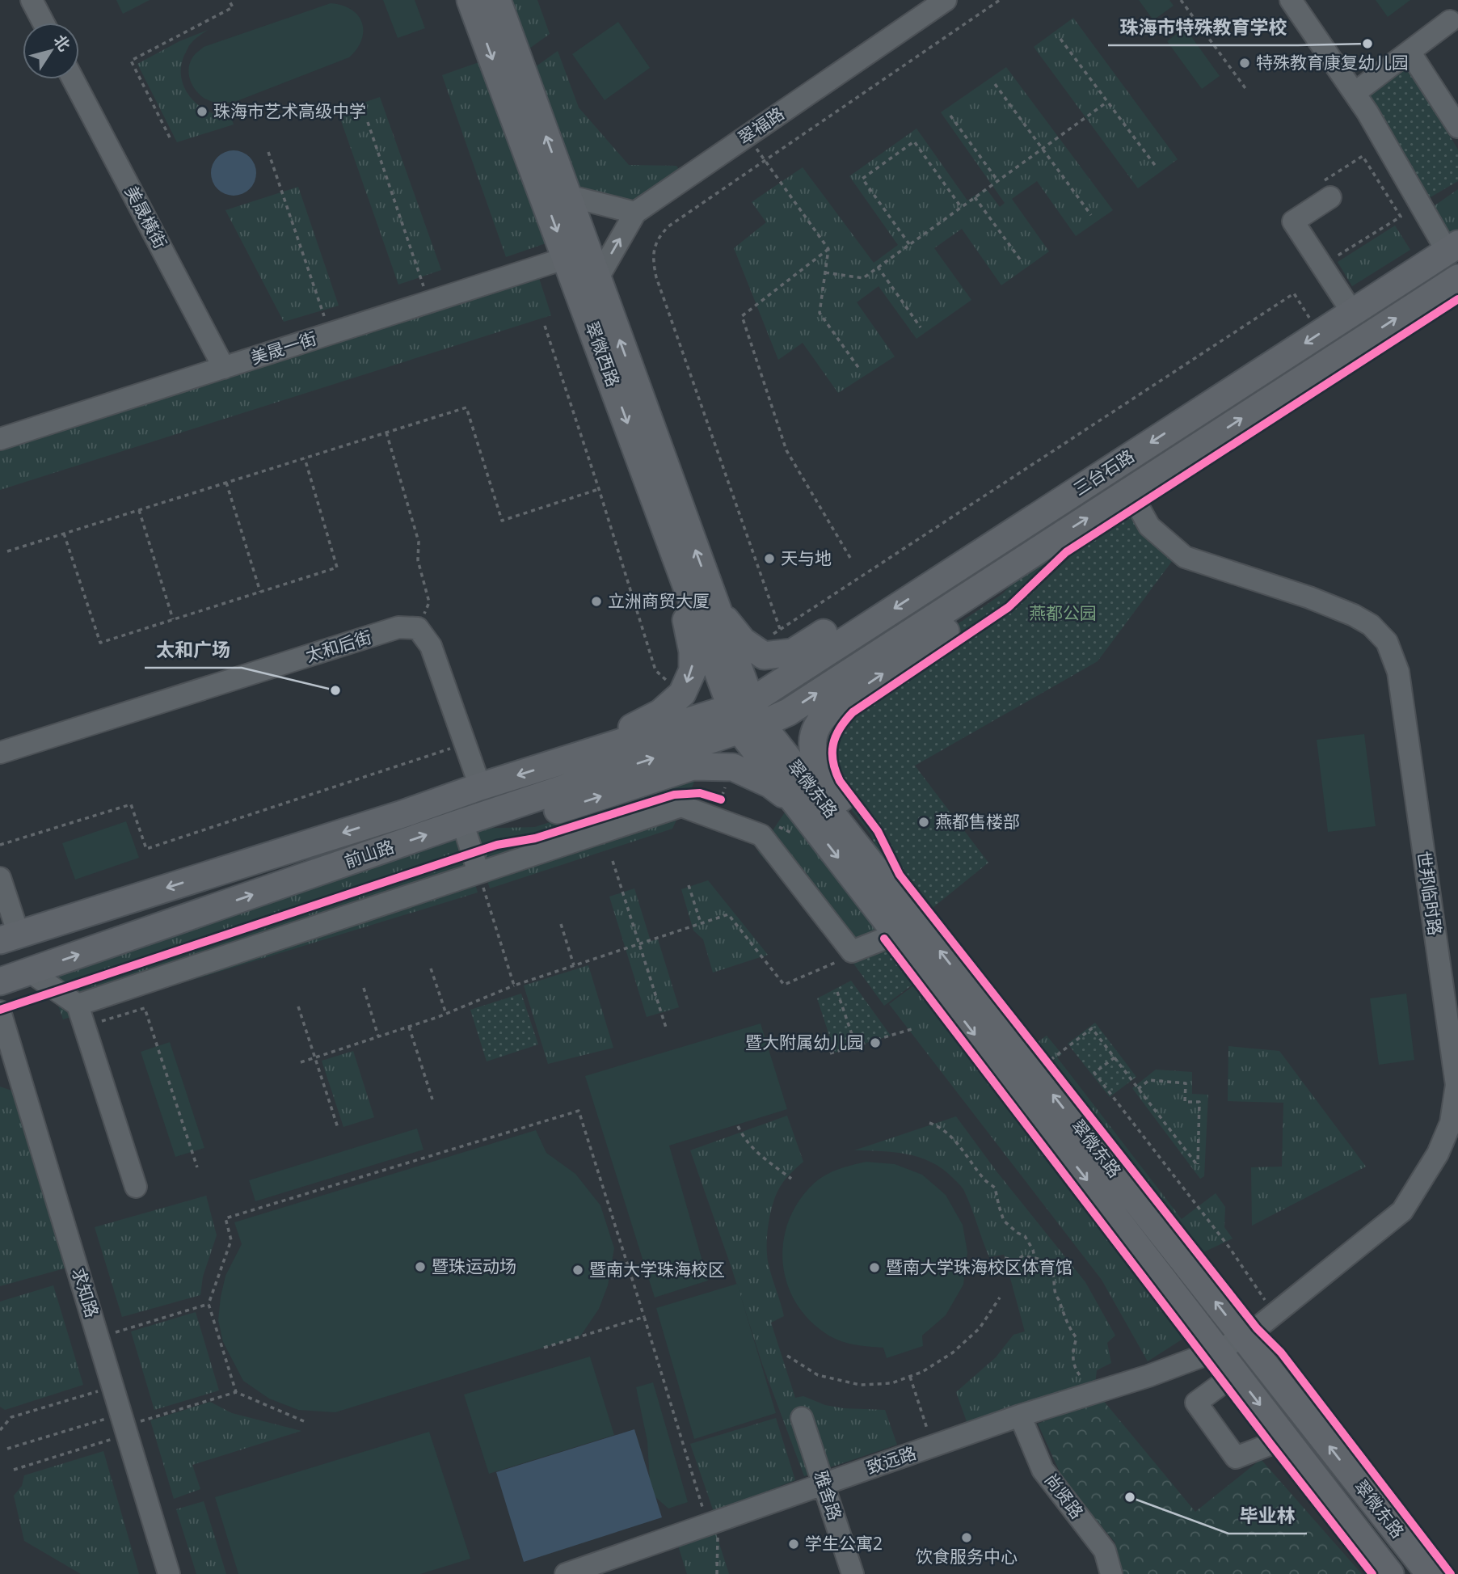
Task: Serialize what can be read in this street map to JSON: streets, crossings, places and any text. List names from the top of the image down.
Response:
{
  "streets": {
    "main road": [
      "翠微西路",
      "三台石路",
      "翠微东路",
      "前山路"
    ],
    "street": [
      "翠福路",
      "美晟橫街",
      "美晟一街",
      "太和后街",
      "世邦临时路",
      "求知路",
      "致远路",
      "雅舍路",
      "尚贤路"
    ]
  },
  "crossings": [
    ["美晟橫街", "美晟一街"],
    ["美晟一街", "翠微西路"],
    ["翠微西路", "三台石路"],
    ["翠微西路", "翠微东路"],
    ["翠微西路", "前山路"],
    ["三台石路", "翠微东路"],
    ["三台石路", "前山路"],
    ["三台石路", "世邦临时路"],
    ["翠微东路", "前山路"],
    ["翠微东路", "世邦临时路"],
    ["翠微东路", "致远路"],
    ["世邦临时路", "致远路"],
    ["致远路", "雅舍路"],
    ["致远路", "尚贤路"]
  ],
  "parks": ["燕都公园"],
  "places": [
    "珠海市特殊教育学校",
    "特殊教育康复幼儿园",
    "珠海市艺术高级中学",
    "天与地",
    "立洲商贸大厦",
    "太和广场",
    "燕都售楼部",
    "暨大附属幼儿园",
    "暨珠运动场",
    "暨南大学珠海校区体育馆",
    "暨南大学珠海校区",
    "毕业林",
    "饮食服务中心",
    "学生公寓2"
  ],
  "north": "top right"
}
